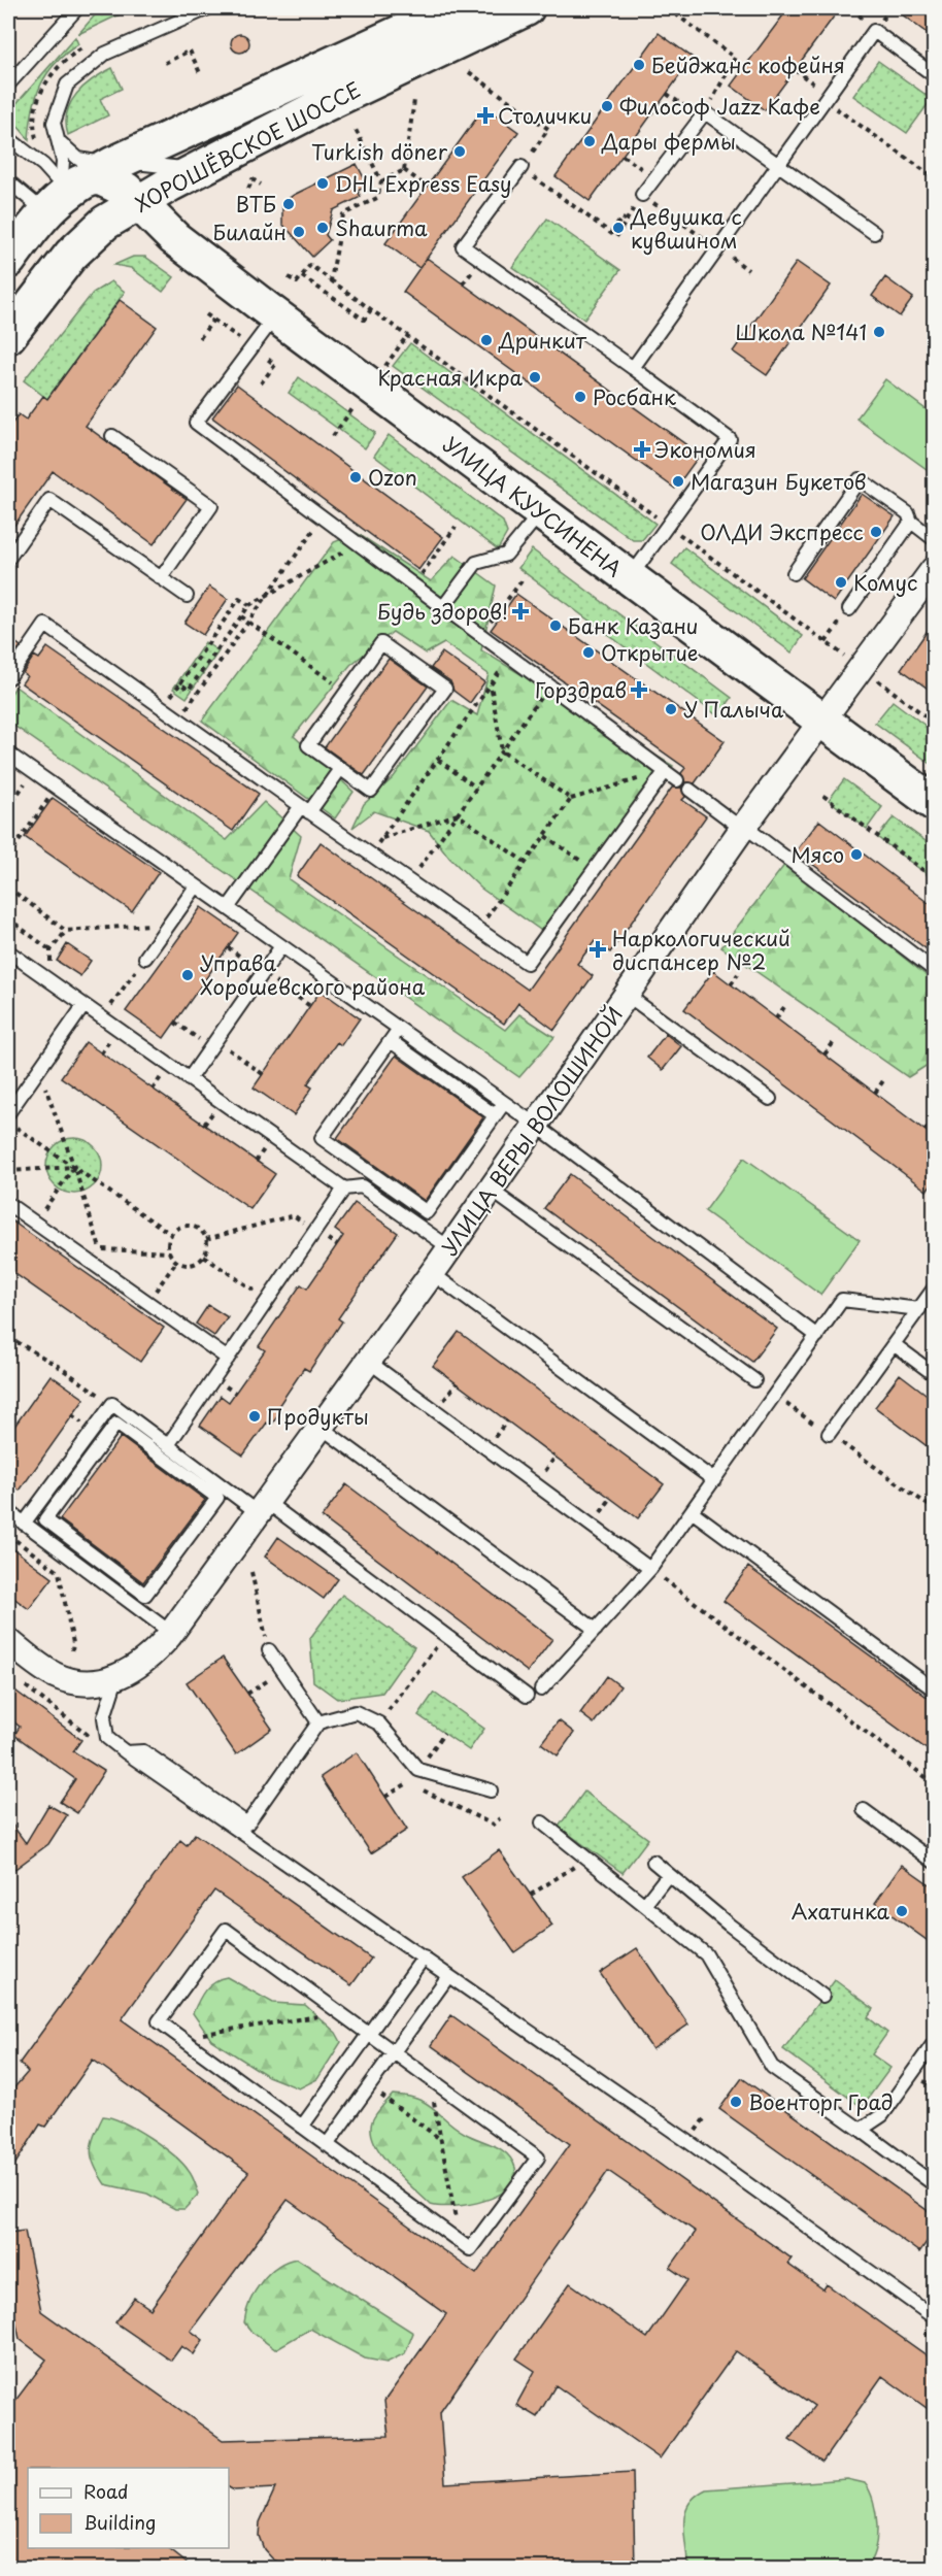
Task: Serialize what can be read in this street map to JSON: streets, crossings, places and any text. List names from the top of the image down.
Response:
{
  "streets": {
    "main road": ["ХОРОШЁВСКОЕ ШОССЕ", "УЛИЦА КУУСИНЕНА"],
    "street": ["УЛИЦА ВЕРЫ ВОЛОШИНОЙ"]
  },
  "crossings": [
    ["ХОРОШЁВСКОЕ ШОССЕ", "УЛИЦА КУУСИНЕНА"],
    ["УЛИЦА КУУСИНЕНА", "УЛИЦА ВЕРЫ ВОЛОШИНОЙ"]
  ],
  "places": {
    "other": [
      "Бейджанс кофейня",
      "Философ Jazz Кафе",
      "Дары фермы",
      "Turkish döner",
      "DHL Express Easy",
      "ВТБ",
      "Shaurma",
      "Девушка с кувшином",
      "Билайн",
      "Школа №141",
      "Дринкит",
      "Красная Икра",
      "Росбанк",
      "Ozon",
      "Магазин Букетов",
      "ОЛДИ Экспресс",
      "Комус",
      "Банк Казани",
      "Открытие",
      "У Палыча",
      "Мясо",
      "Управа Хорошевского района",
      "Продукты",
      "Ахатинка",
      "Военторг Град"
    ],
    "health": [
      "Столички",
      "Экономия",
      "Будь здоров!",
      "Горздрав",
      "Наркологический диспансер №2"
    ]
  },
  "legend": ["Road", "Building"]
}
